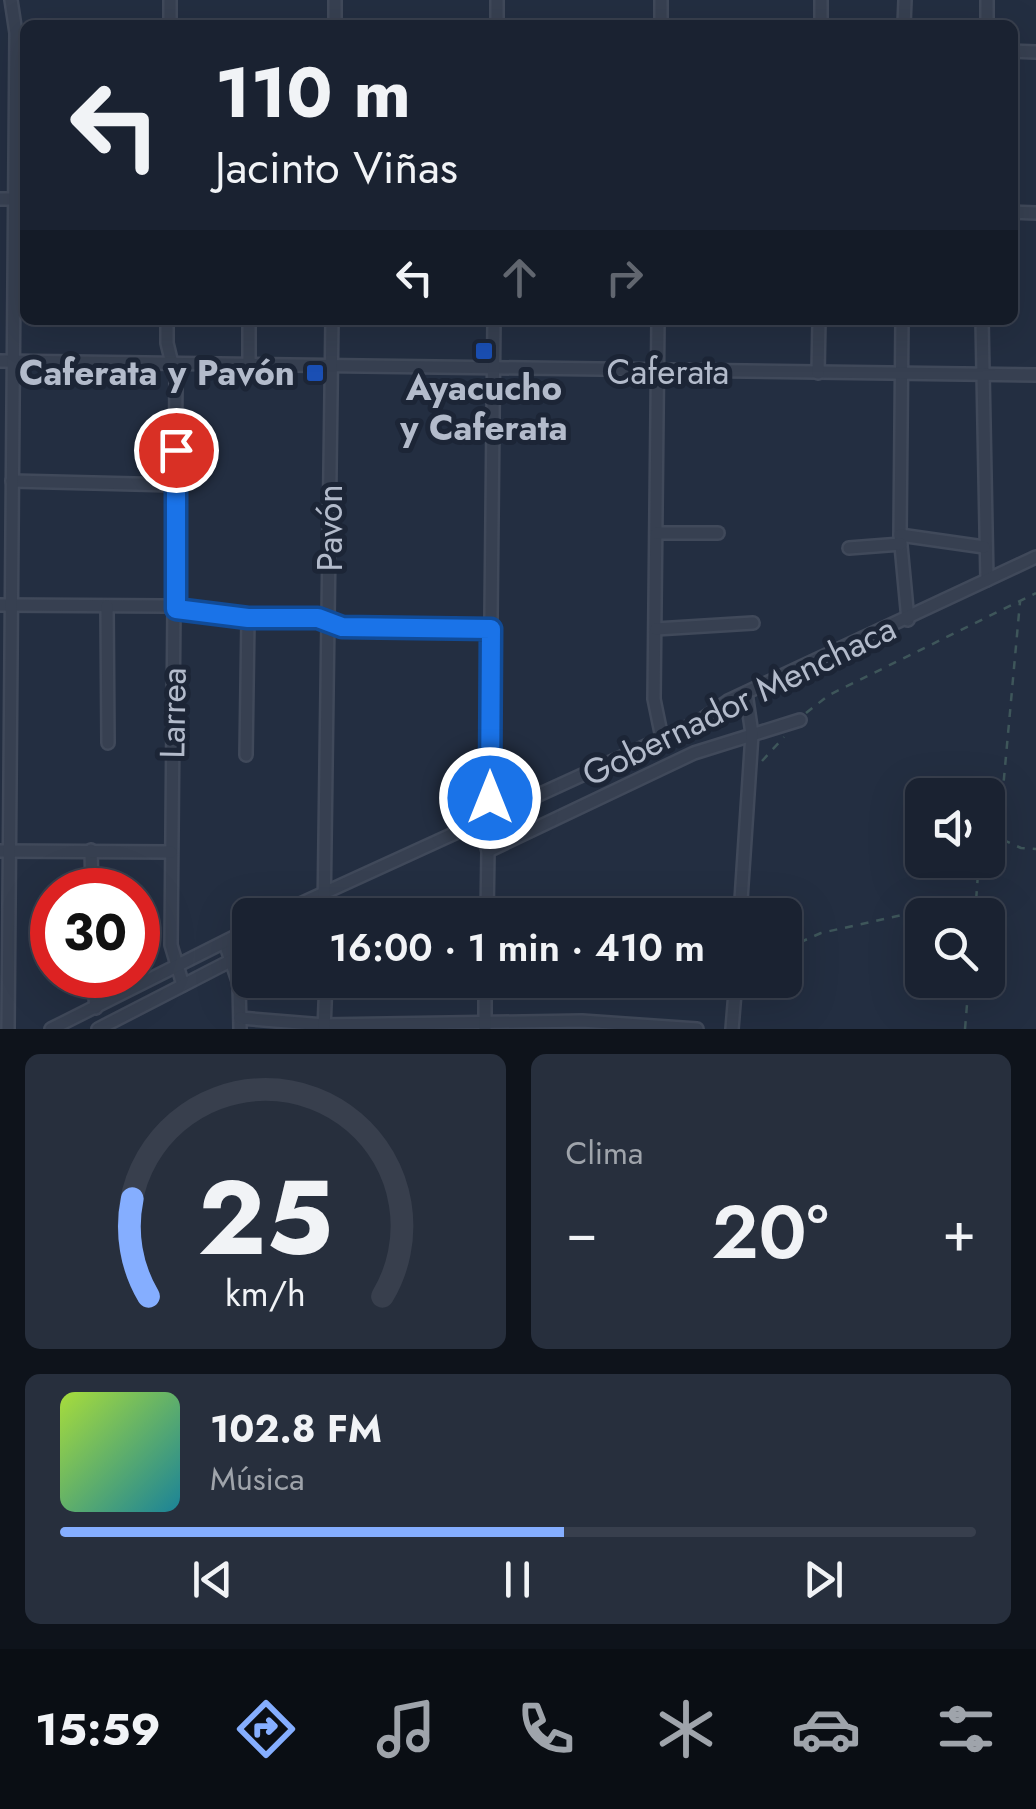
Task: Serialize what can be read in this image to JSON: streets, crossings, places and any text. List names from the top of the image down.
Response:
{
  "streets": {
    "street": [
      "Caferata",
      "Pavón",
      "Gobernador Menchaca",
      "Larrea"
    ]
  },
  "crossings": [
    ["Caferata", "Pavón"],
    ["Caferata", "Larrea"],
    ["Pavón", "Gobernador Menchaca"]
  ],
  "places": {
    "transit": ["Ayacucho y Caferata", "Caferata y Pavón"]
  },
  "page": {
    "turn": ["110 m", "Jacinto Viñas"],
    "limit": "30",
    "trip": "16:00 · 1 min · 410 m",
    "tile": "Clima",
    "heat": ["−", "20°", "+"],
    "song": ["102.8 FM", "Música"],
    "tabs": "15:59",
    "gauge": ["25", "km/h"]
  }
}
